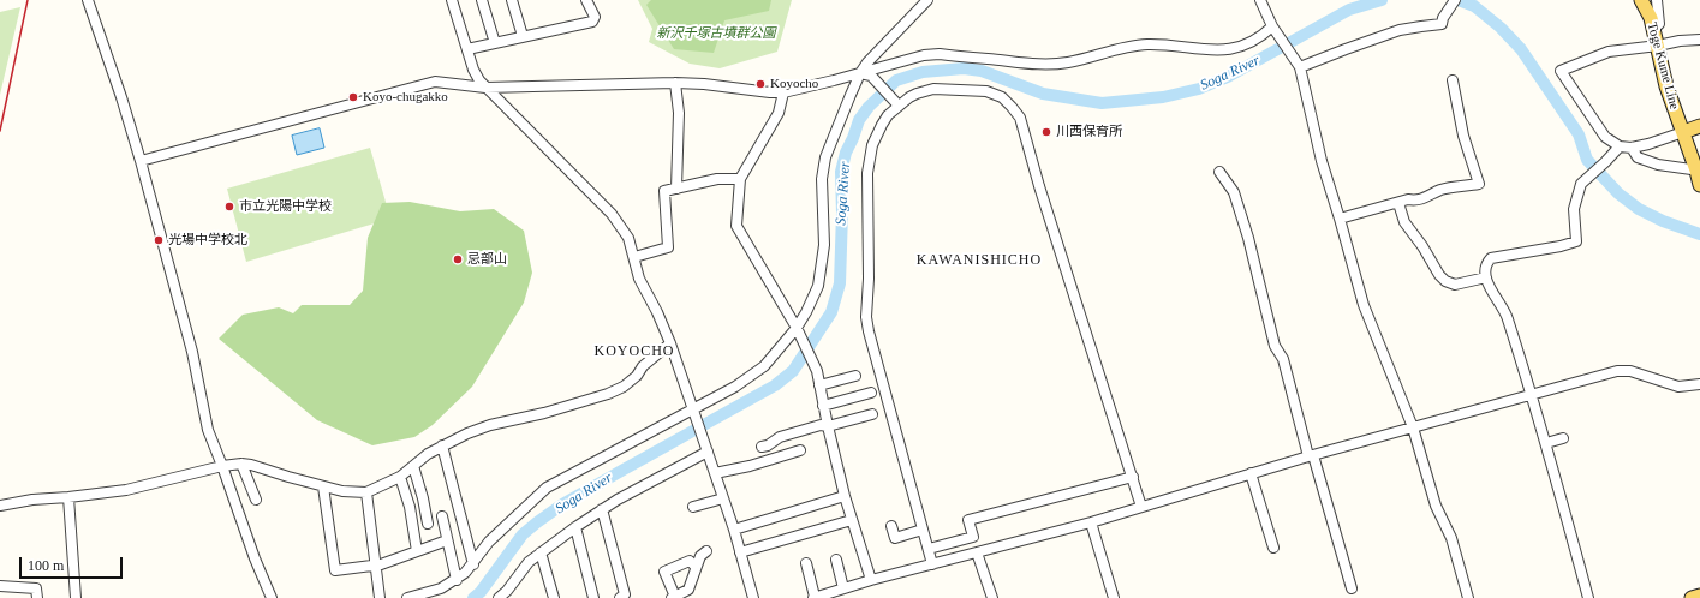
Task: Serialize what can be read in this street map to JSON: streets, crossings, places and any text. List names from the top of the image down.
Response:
{
  "streets": {
    "main road": ["Toge Kume Line"]
  },
  "districts": ["KAWANISHICHO", "KOYOCHO"],
  "water": ["Soga River"],
  "parks": ["新沢千塚古墳群公園"],
  "places": [
    "Koyocho",
    "Koyo-chugakko",
    "川西保育所",
    "市立光陽中学校",
    "光場中学校北",
    "忌部山"
  ],
  "scale_bar": "100 m"
}
